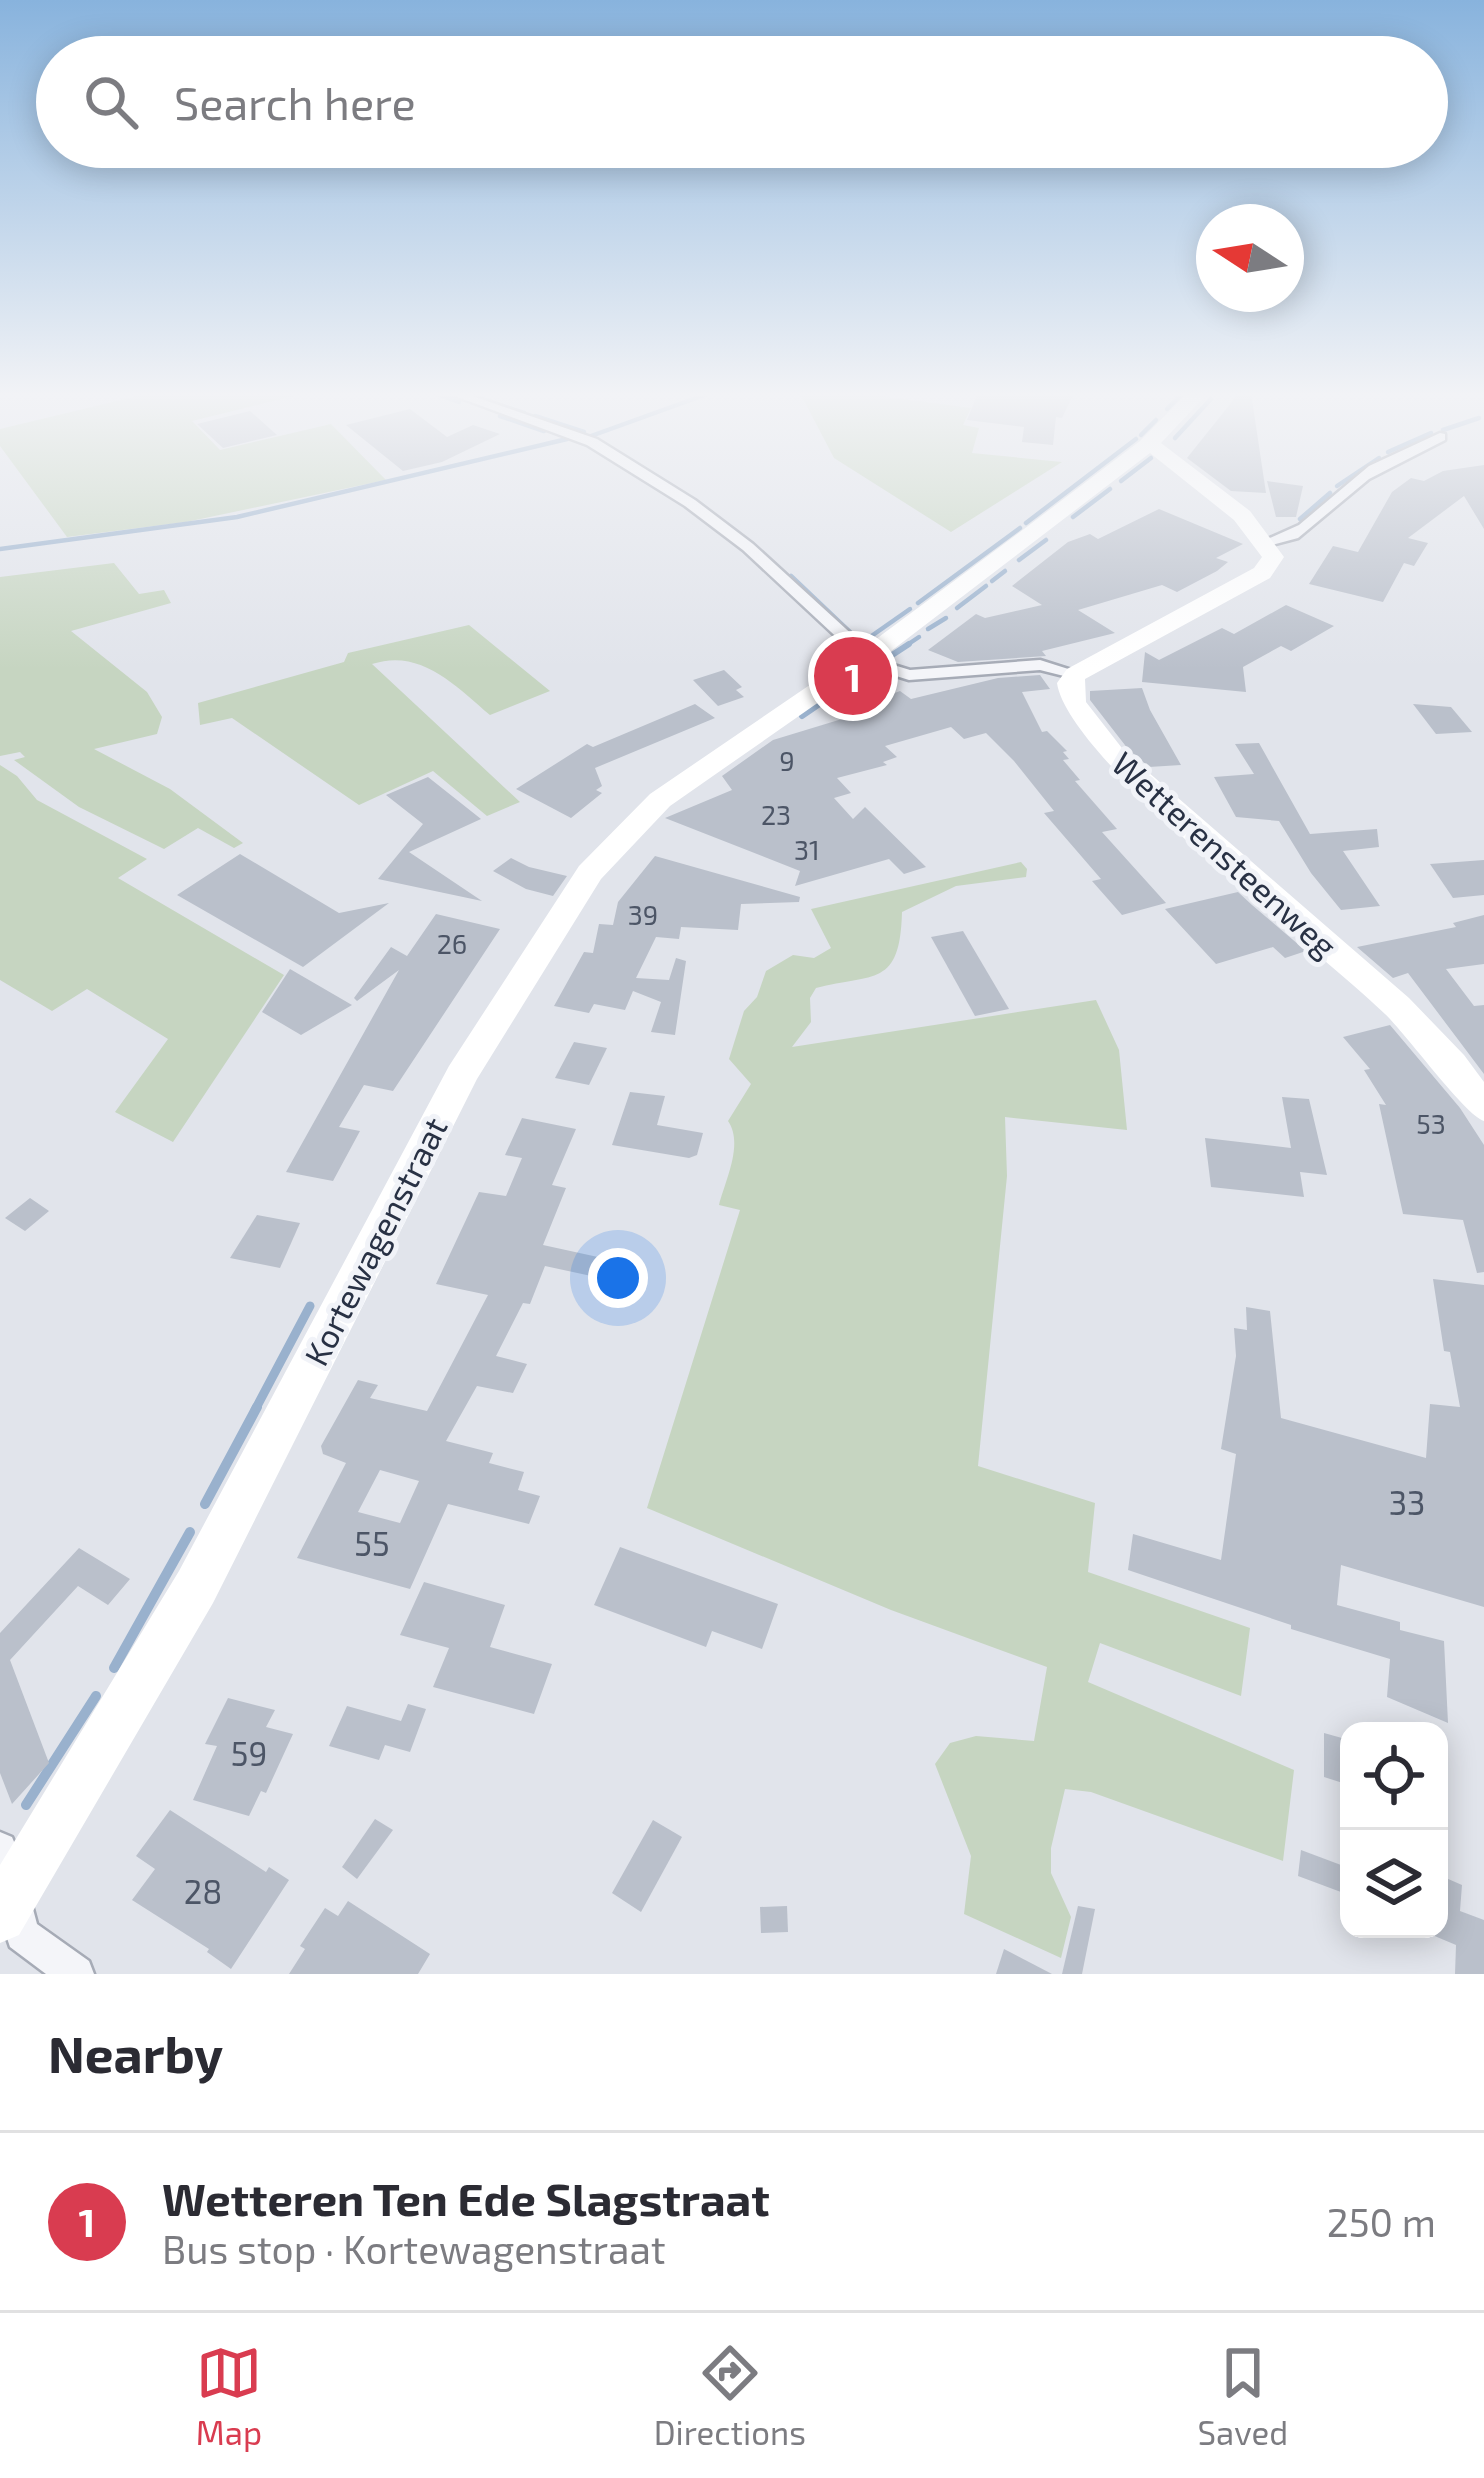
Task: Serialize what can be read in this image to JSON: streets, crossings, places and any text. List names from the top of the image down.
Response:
{
  "streets": {
    "street": ["Wetterensteenweg", "Kortewagenstraat"]
  },
  "house_numbers": [
    "9",
    "23",
    "31",
    "39",
    "26",
    "53",
    "33",
    "55",
    "59",
    "28"
  ],
  "north": "left",
  "page": {
    "search": "Search here",
    "pins": "1",
    "heading": "Nearby",
    "list": [
      {
        "mark": "1",
        "name": "Wetteren Ten Ede Slagstraat",
        "note": "Bus stop · Kortewagenstraat",
        "value": "250 m"
      }
    ],
    "nav": ["Map", "Directions", "Saved"]
  }
}
